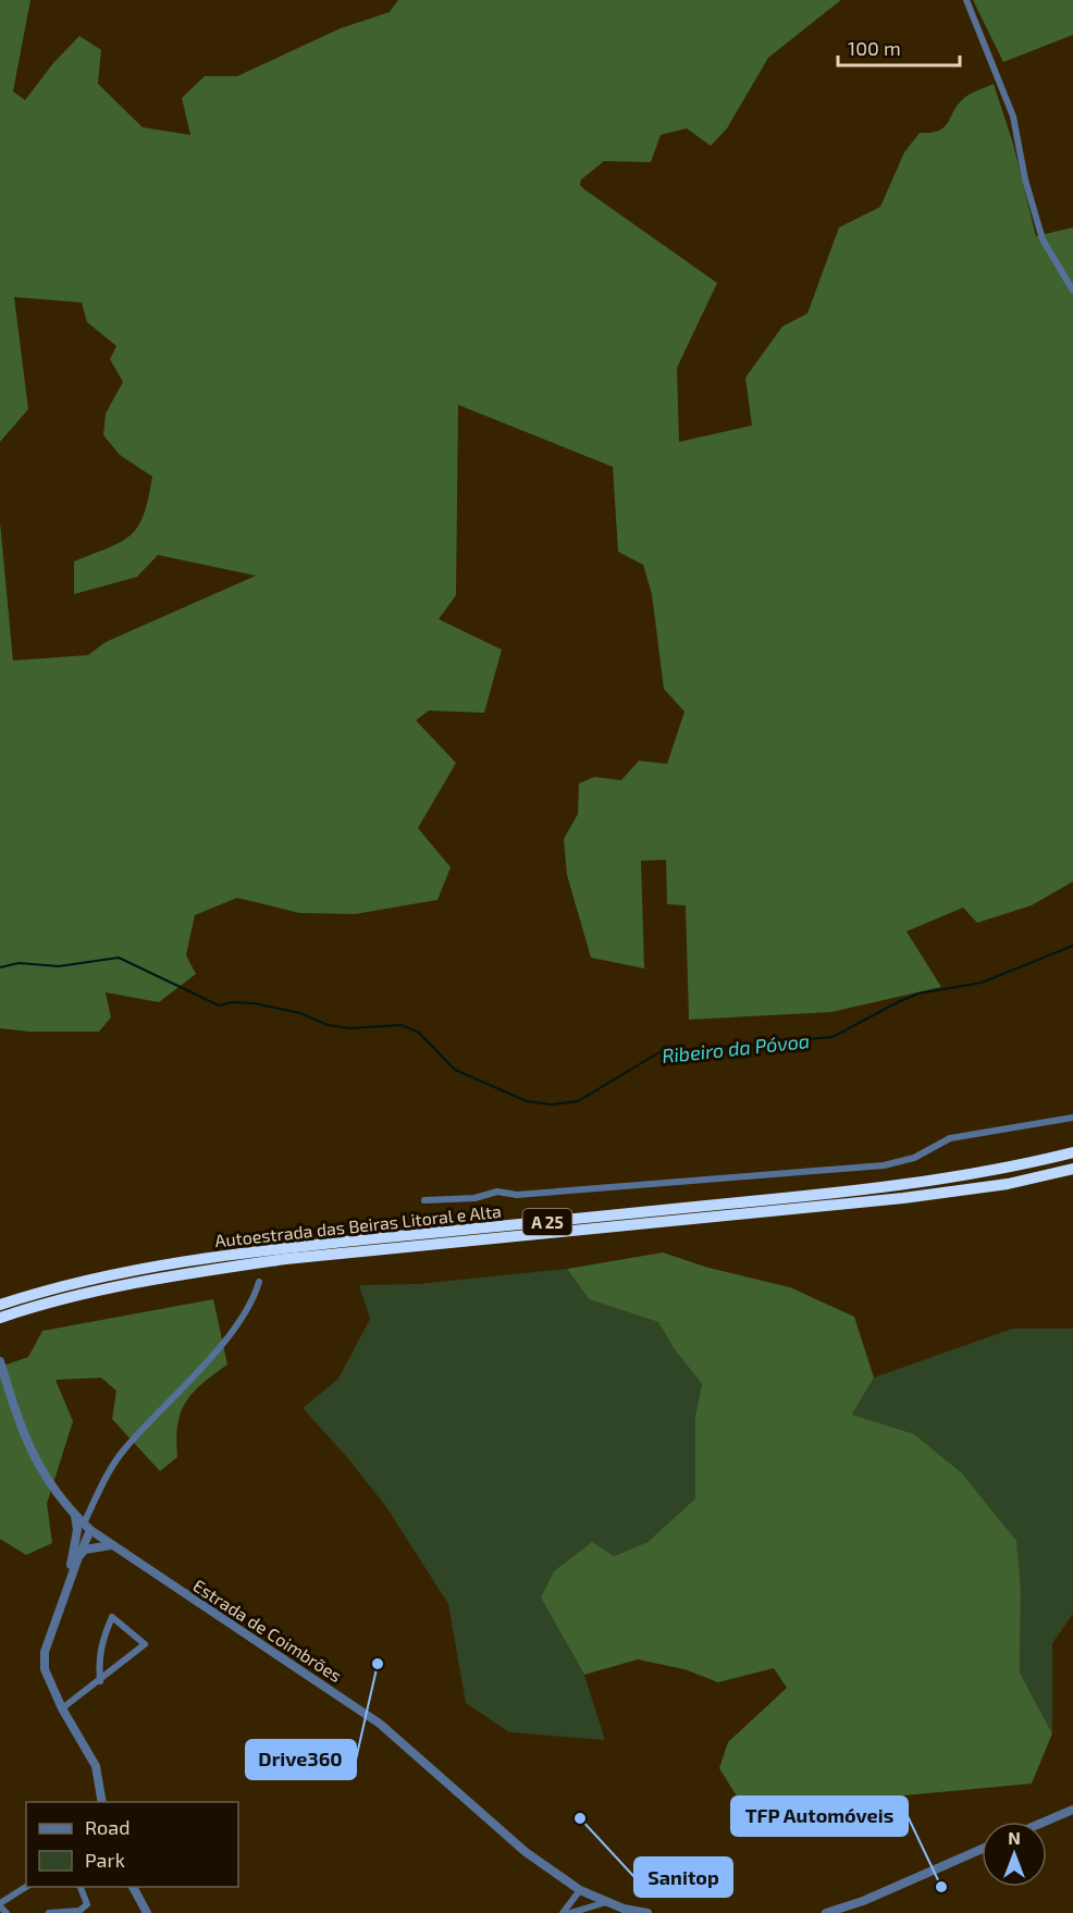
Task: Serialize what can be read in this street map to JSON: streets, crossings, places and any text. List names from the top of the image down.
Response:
{
  "streets": {
    "highway": ["A 25", "Autoestrada das Beiras Litoral e Alta"],
    "street": ["Estrada de Coimbrões"]
  },
  "water": ["Ribeiro da Póvoa"],
  "places": ["Drive360", "Sanitop", "TFP Automóveis"],
  "legend": ["Road", "Park"],
  "scale_bar": "100 m",
  "north": "top"
}
